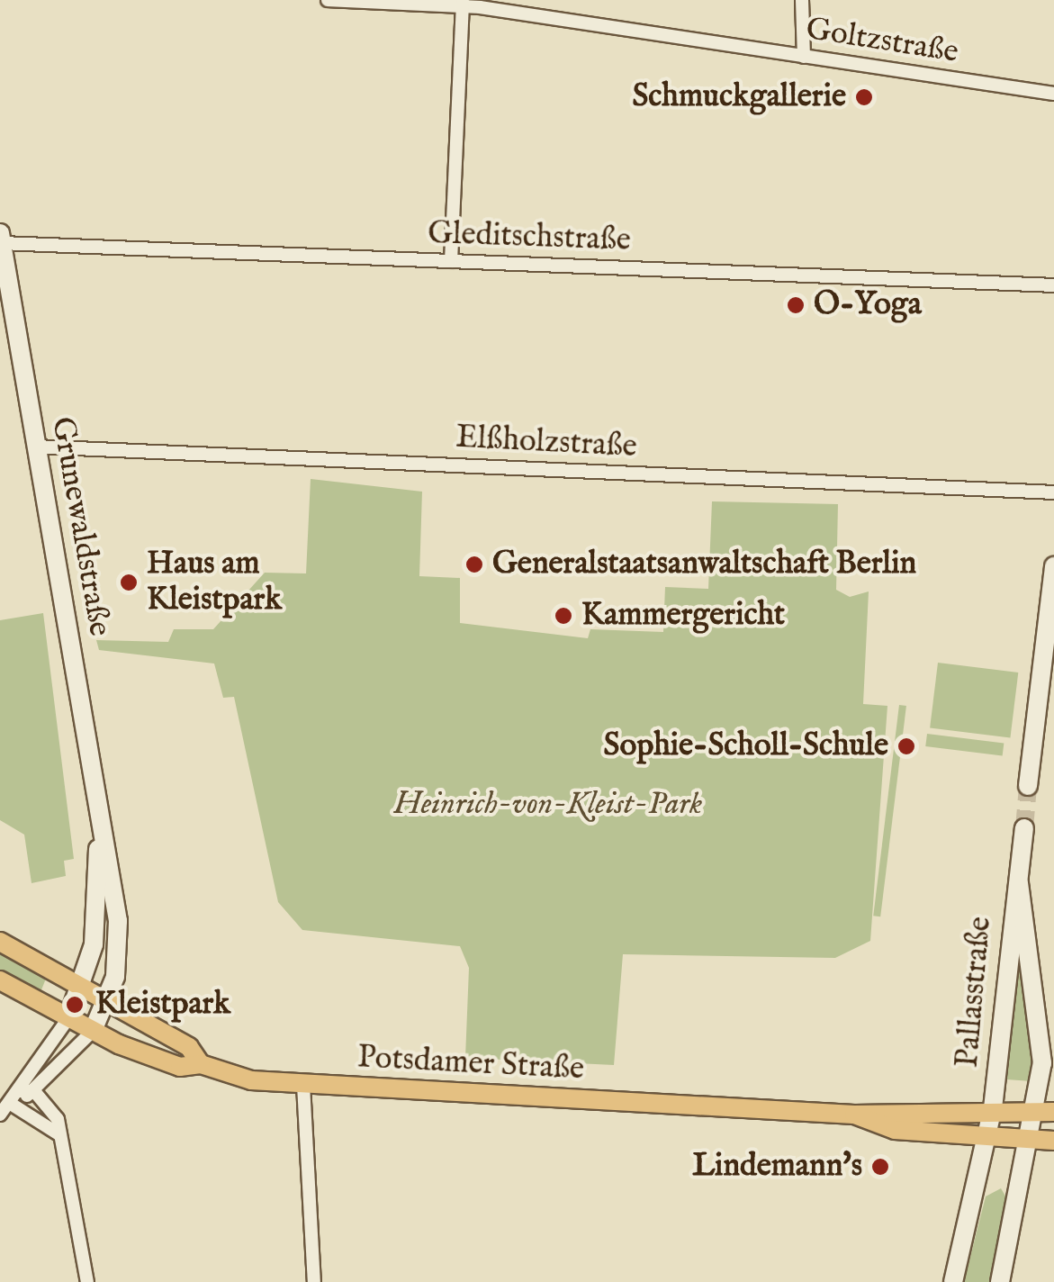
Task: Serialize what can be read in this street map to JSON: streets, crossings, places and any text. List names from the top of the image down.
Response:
{
  "streets": {
    "main road": ["Grunewaldstraße", "Pallasstraße", "Potsdamer Straße"],
    "street": ["Goltzstraße", "Gleditschstraße", "Elßholzstraße"]
  },
  "crossings": [
    ["Gleditschstraße", "Grunewaldstraße"],
    ["Elßholzstraße", "Grunewaldstraße"],
    ["Grunewaldstraße", "Potsdamer Straße"],
    ["Pallasstraße", "Potsdamer Straße"]
  ],
  "parks": ["Heinrich-von-Kleist-Park"],
  "places": [
    "Schmuckgallerie",
    "O-Yoga",
    "Generalstaatsanwaltschaft Berlin",
    "Haus am Kleistpark",
    "Kammergericht",
    "Sophie-Scholl-Schule",
    "Kleistpark",
    "Lindemann's"
  ]
}
